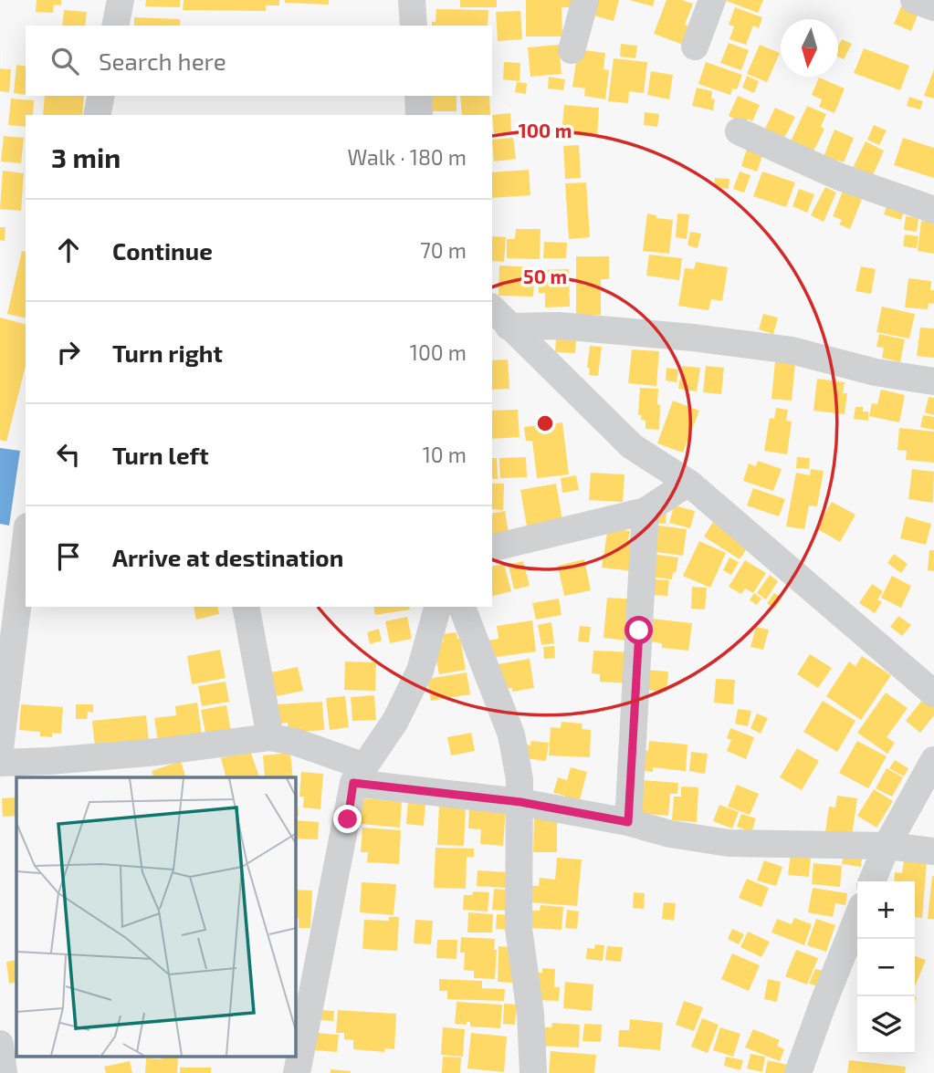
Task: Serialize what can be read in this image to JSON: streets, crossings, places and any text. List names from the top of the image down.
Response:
{
  "north": "bottom",
  "page": {
    "search": "Search here",
    "heading": ["3 min", "Walk · 180 m"],
    "list": [
      ["Continue", "70 m"],
      ["Turn right", "100 m"],
      ["Turn left", "10 m"],
      "Arrive at destination"
    ],
    "map_buttons": ["+", "−"]
  },
  "rings": ["100 m", "50 m"]
}
